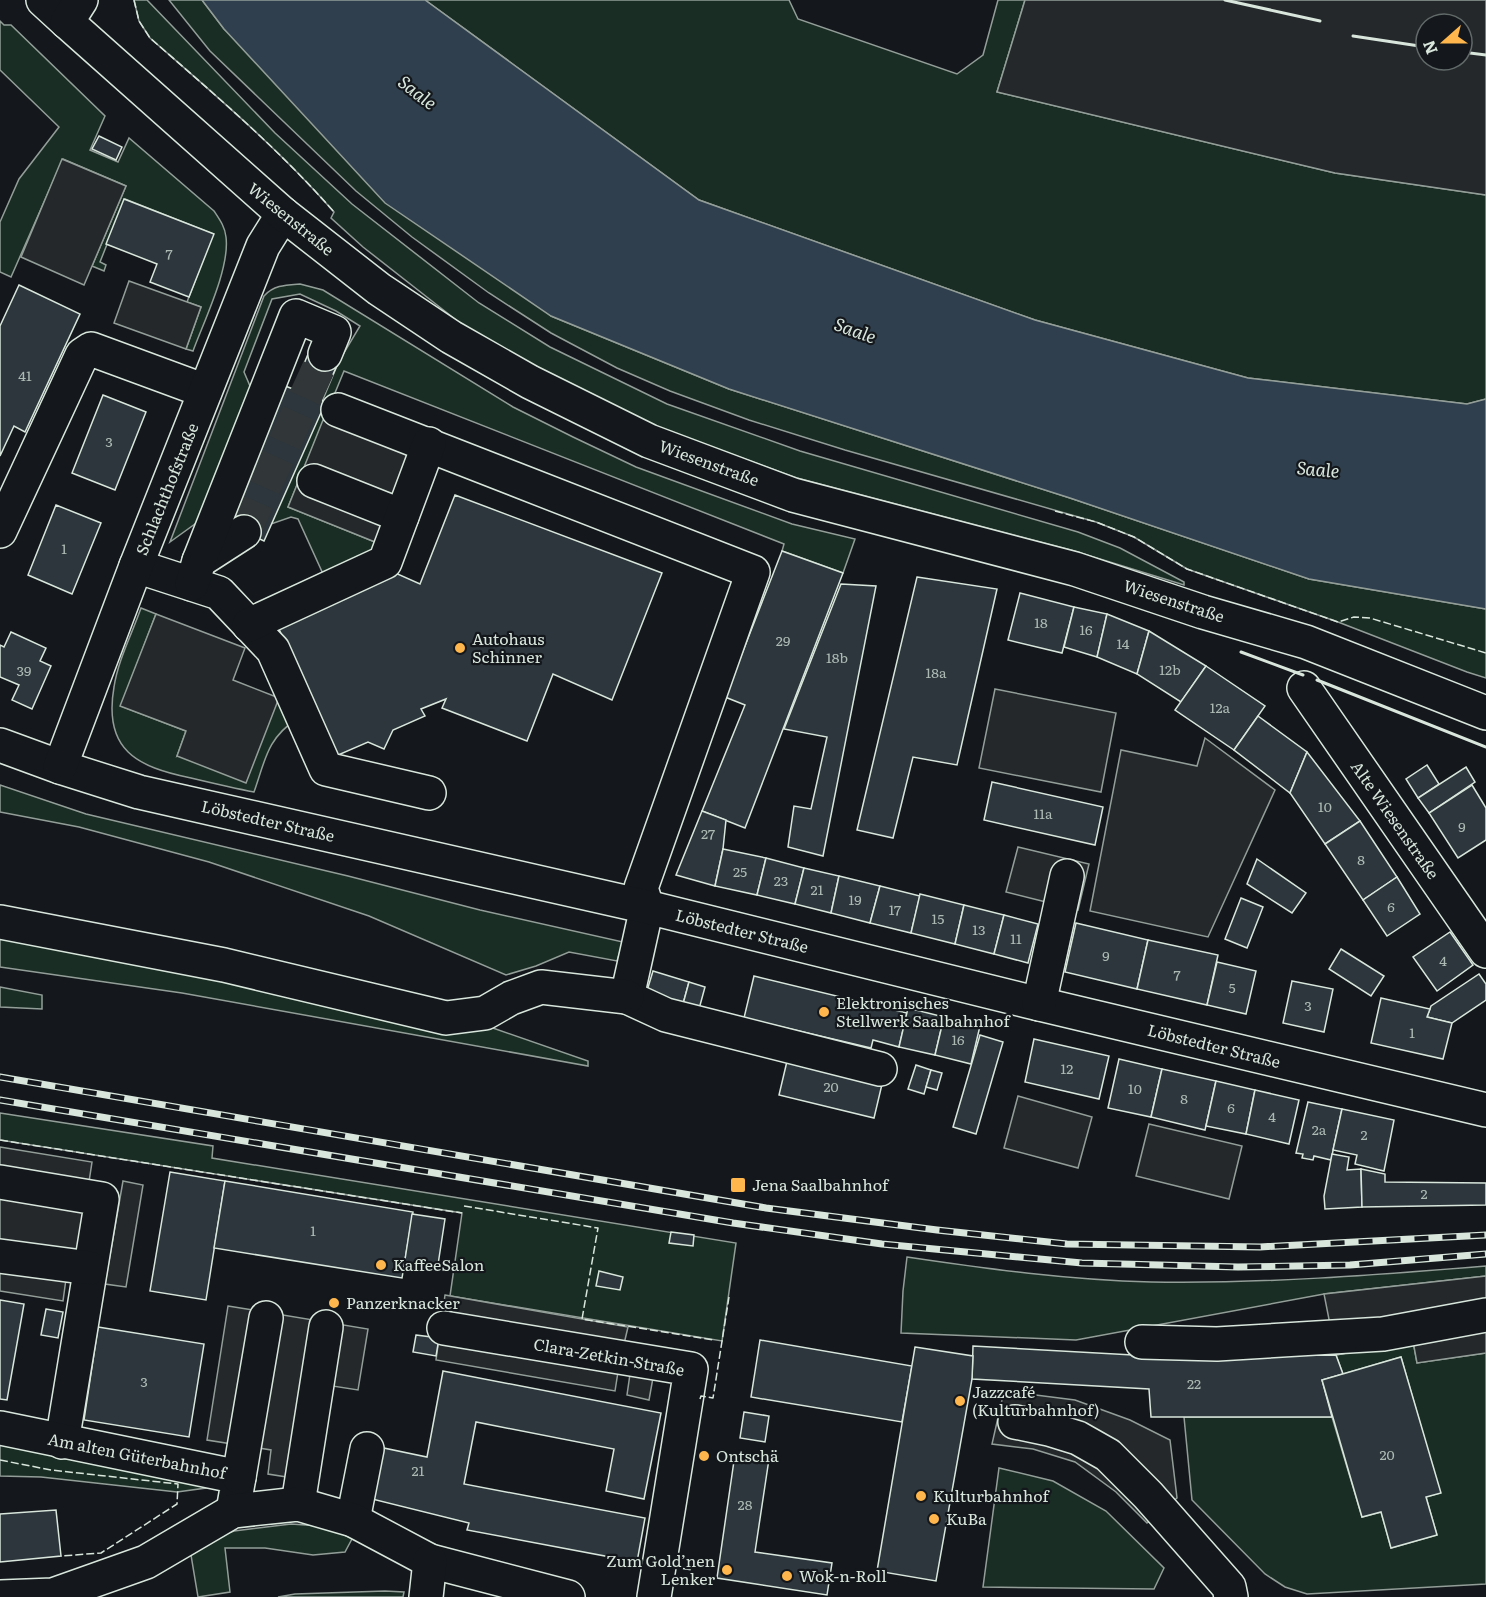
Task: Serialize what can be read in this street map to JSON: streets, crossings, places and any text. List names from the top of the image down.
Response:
{
  "streets": {
    "street": [
      "Wiesenstraße",
      "Schlachthofstraße",
      "Alte Wiesenstraße",
      "Löbstedter Straße",
      "Clara-Zetkin-Straße",
      "Am alten Güterbahnhof"
    ]
  },
  "crossings": [
    ["Wiesenstraße", "Schlachthofstraße"],
    ["Schlachthofstraße", "Löbstedter Straße"]
  ],
  "water": ["Saale"],
  "places": {
    "other": [
      "Autohaus Schinner",
      "Elektronisches Stellwerk Saalbahnhof",
      "KaffeeSalon",
      "Panzerknacker",
      "Jazzcafé (Kulturbahnhof)",
      "Ontschä",
      "Kulturbahnhof",
      "KuBa",
      "Zum Gold’nen Lenker",
      "Wok-n-Roll"
    ],
    "transit": ["Jena Saalbahnhof"]
  },
  "house_numbers": [
    "7",
    "41",
    "3",
    "1",
    "18",
    "16",
    "29",
    "14",
    "18b",
    "12b",
    "39",
    "18a",
    "12a",
    "10",
    "11a",
    "9",
    "27",
    "8",
    "25",
    "23",
    "21",
    "19",
    "6",
    "17",
    "15",
    "13",
    "11",
    "9",
    "4",
    "7",
    "5",
    "3",
    "1",
    "16",
    "12",
    "20",
    "10",
    "8",
    "6",
    "4",
    "2a",
    "2",
    "2",
    "1",
    "3",
    "22",
    "20",
    "21",
    "28"
  ],
  "north": "left"
}
